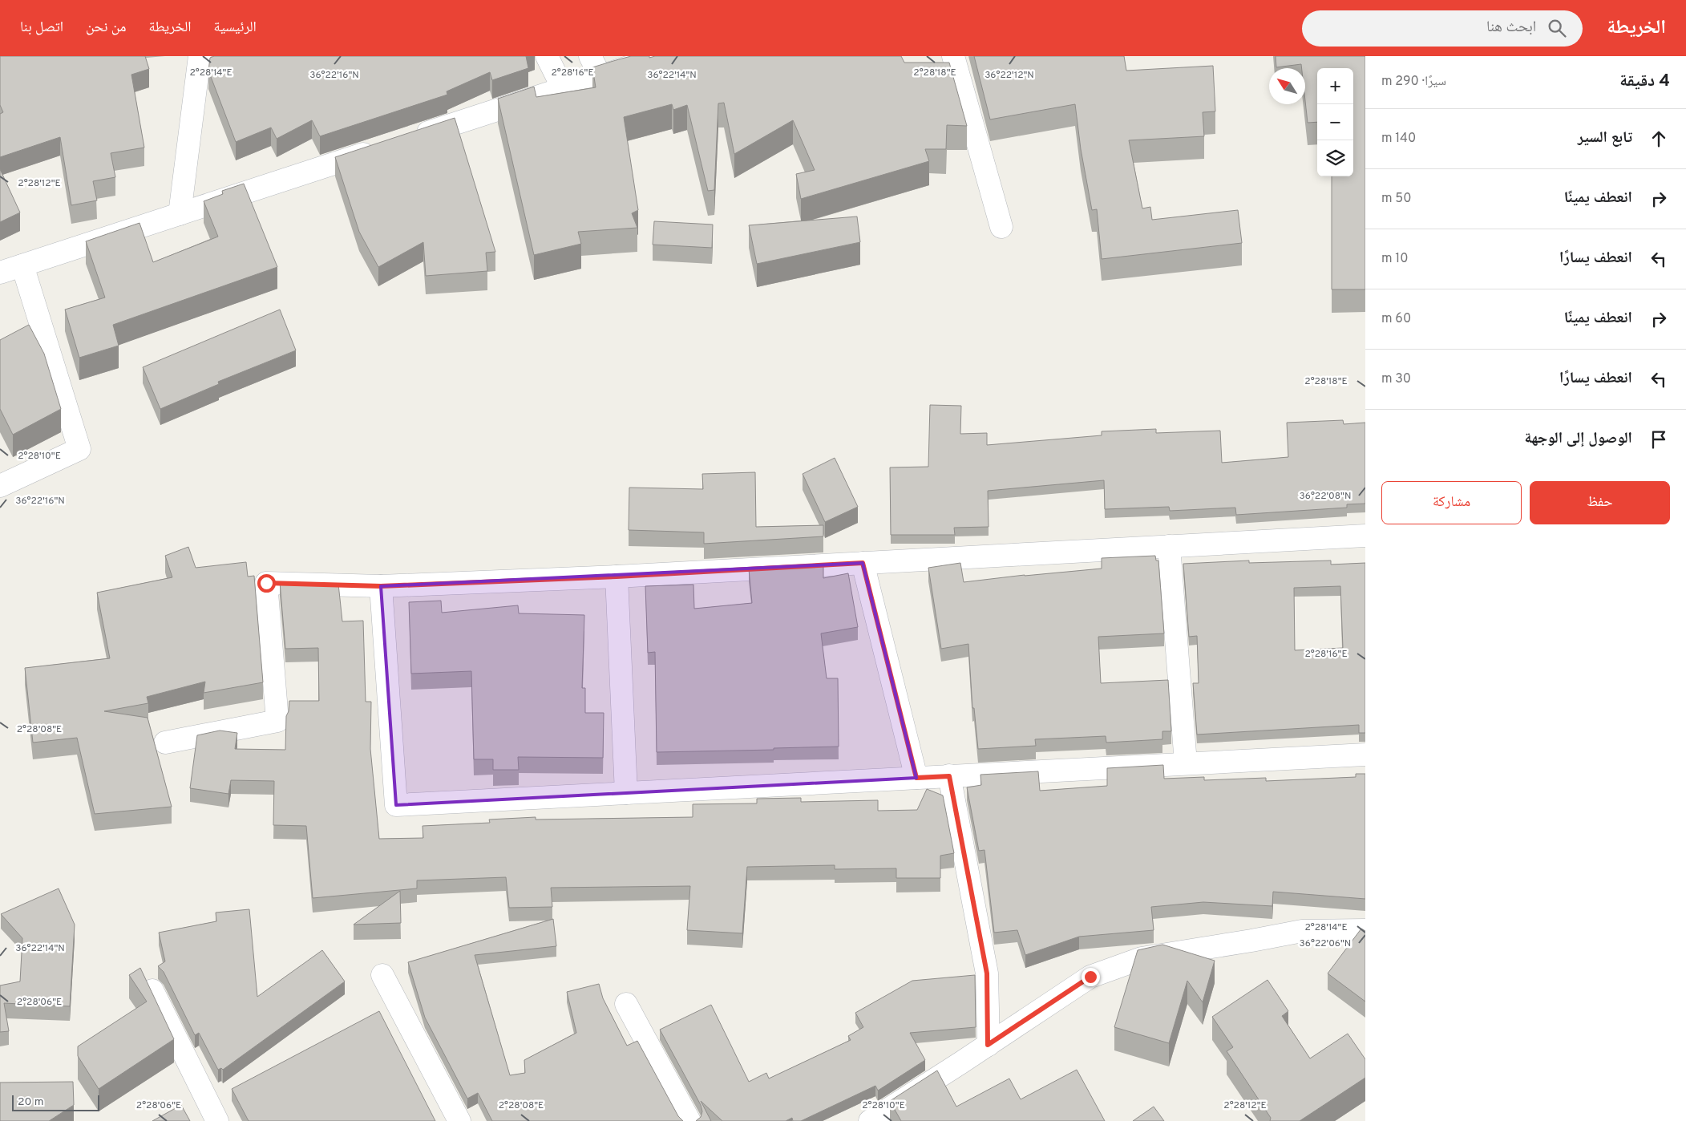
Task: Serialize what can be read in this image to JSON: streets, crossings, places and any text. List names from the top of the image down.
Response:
{
  "scale_bar": "20 m",
  "north": "top left",
  "page": {
    "header": "الخريطة",
    "search": "ابحث هنا",
    "nav": [
      "الرئيسية",
      "الخريطة",
      "من نحن",
      "اتصل بنا"
    ],
    "heading": ["4 دقيقة", "سيرًا · 290 m"],
    "map_buttons": ["+", "−"],
    "list": [
      ["تابع السير", "140 m"],
      ["انعطف يمينًا", "50 m"],
      ["انعطف يسارًا", "10 m"],
      ["انعطف يمينًا", "60 m"],
      ["انعطف يسارًا", "30 m"],
      "الوصول إلى الوجهة"
    ],
    "buttons": ["حفظ", "مشاركة"],
    "scale": "20 m"
  },
  "coordinates": [
    "2°28'14\"E",
    "2°28'16\"E",
    "2°28'18\"E",
    "36°22'16\"N",
    "36°22'14\"N",
    "36°22'12\"N",
    "2°28'12\"E",
    "2°28'10\"E",
    "36°22'08\"N",
    "2°28'08\"E",
    "36°22'06\"N",
    "2°28'06\"E"
  ]
}
